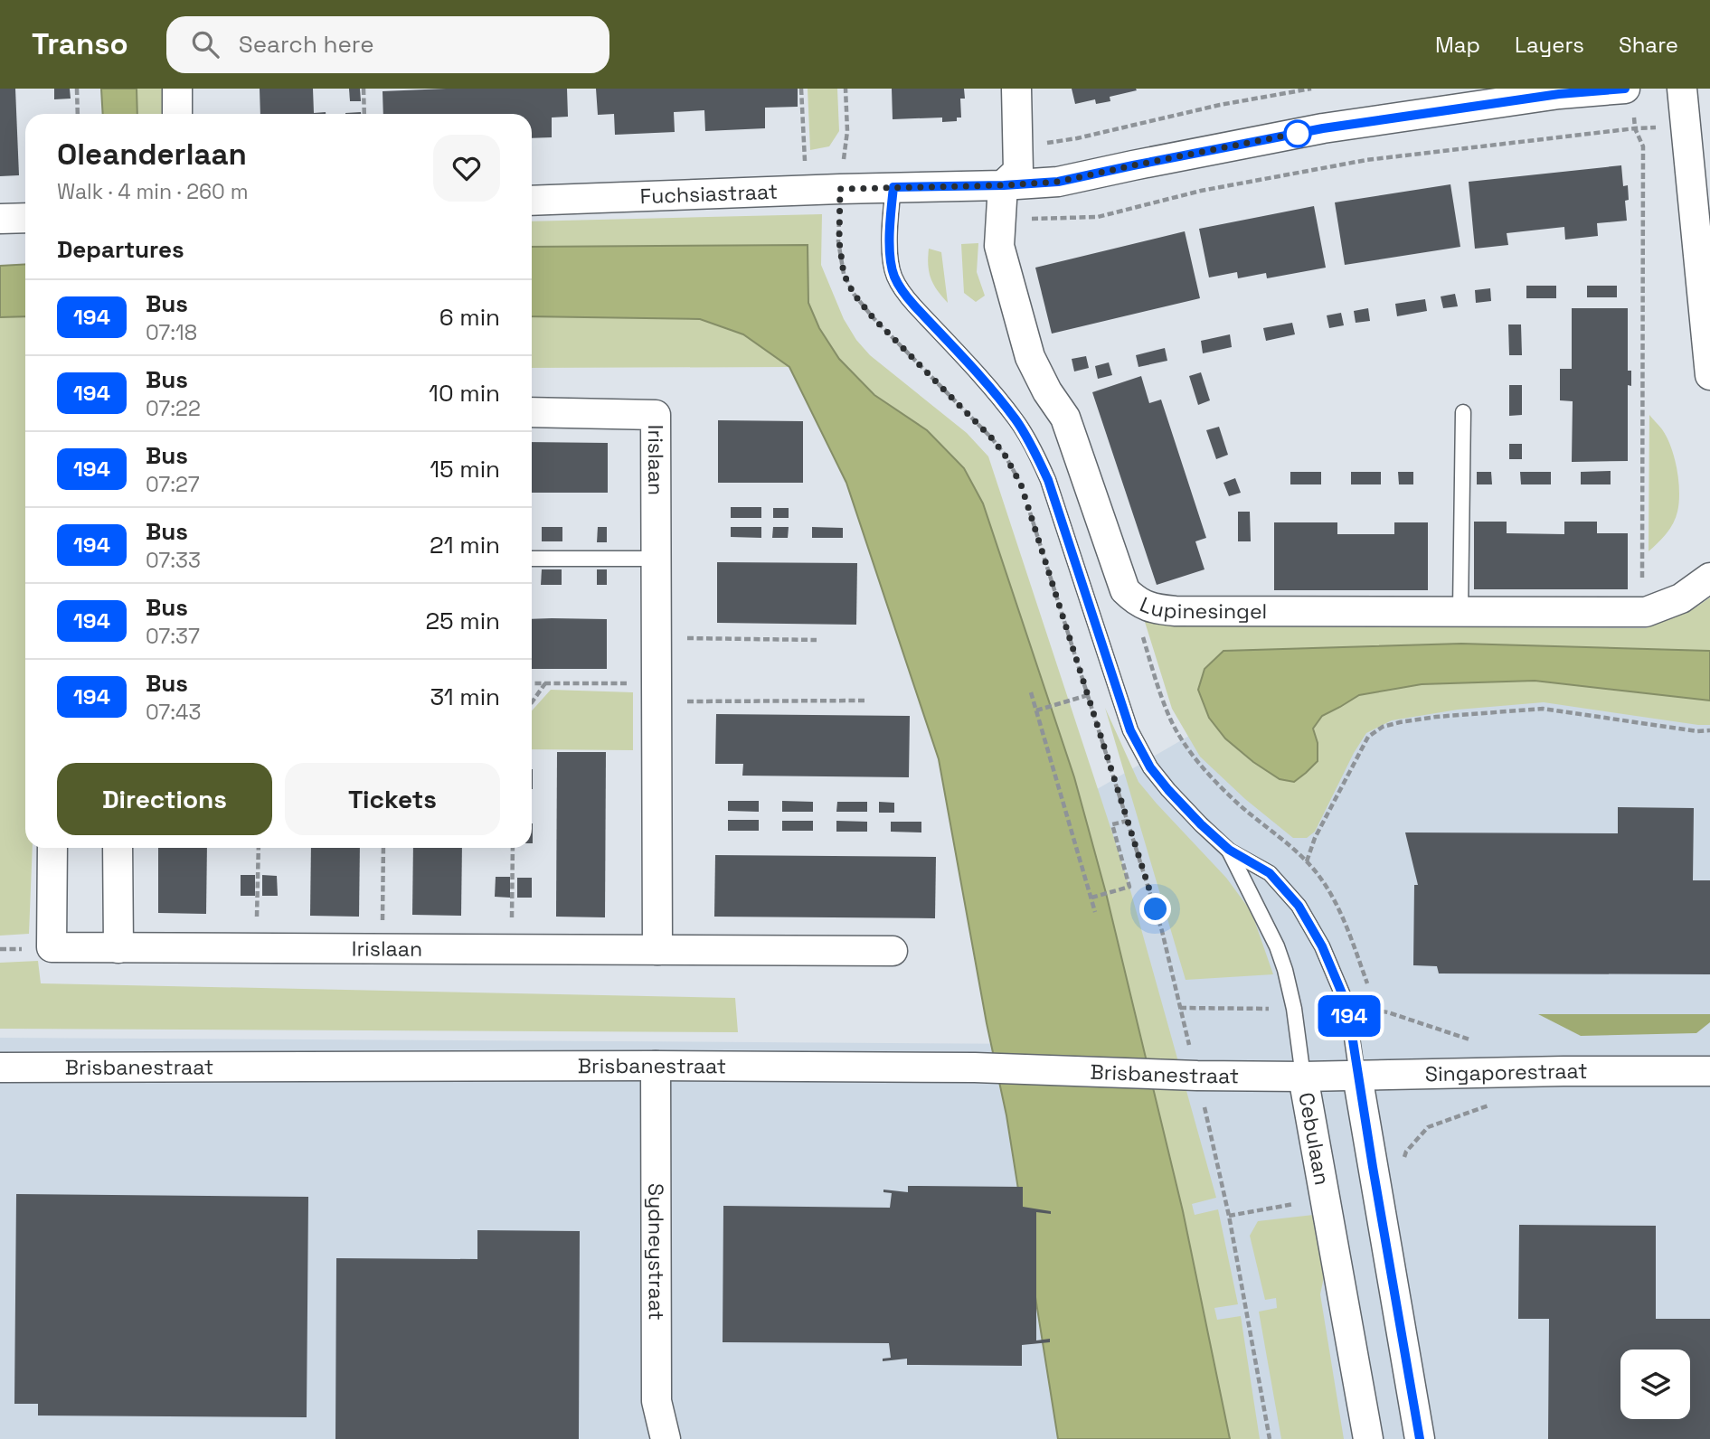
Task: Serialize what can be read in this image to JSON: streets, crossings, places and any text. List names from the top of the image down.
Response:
{
  "streets": {
    "street": [
      "Fuchsiastraat",
      "Irislaan",
      "Lupinesingel",
      "Brisbanestraat",
      "Singaporestraat",
      "Cebulaan",
      "Sydneystraat"
    ]
  },
  "crossings": [
    ["Fuchsiastraat", "Lupinesingel"],
    ["Fuchsiastraat", "Cebulaan"],
    ["Brisbanestraat", "Singaporestraat"],
    ["Brisbanestraat", "Cebulaan"],
    ["Brisbanestraat", "Sydneystraat"],
    ["Singaporestraat", "Cebulaan"]
  ],
  "lines": ["bus line 194"],
  "page": {
    "header": "Transo",
    "search": "Search here",
    "nav": ["Map", "Layers", "Share"],
    "on_map": "194",
    "heading": [
      ["Oleanderlaan", "Walk · 4 min · 260 m"],
      "Departures"
    ],
    "list": [
      {
        "mark": "194",
        "name": "Bus",
        "note": "07:18",
        "value": "6 min"
      },
      {
        "mark": "194",
        "name": "Bus",
        "note": "07:22",
        "value": "10 min"
      },
      {
        "mark": "194",
        "name": "Bus",
        "note": "07:27",
        "value": "15 min"
      },
      {
        "mark": "194",
        "name": "Bus",
        "note": "07:33",
        "value": "21 min"
      },
      {
        "mark": "194",
        "name": "Bus",
        "note": "07:37",
        "value": "25 min"
      },
      {
        "mark": "194",
        "name": "Bus",
        "note": "07:43",
        "value": "31 min"
      }
    ],
    "buttons": ["Directions", "Tickets"]
  }
}
